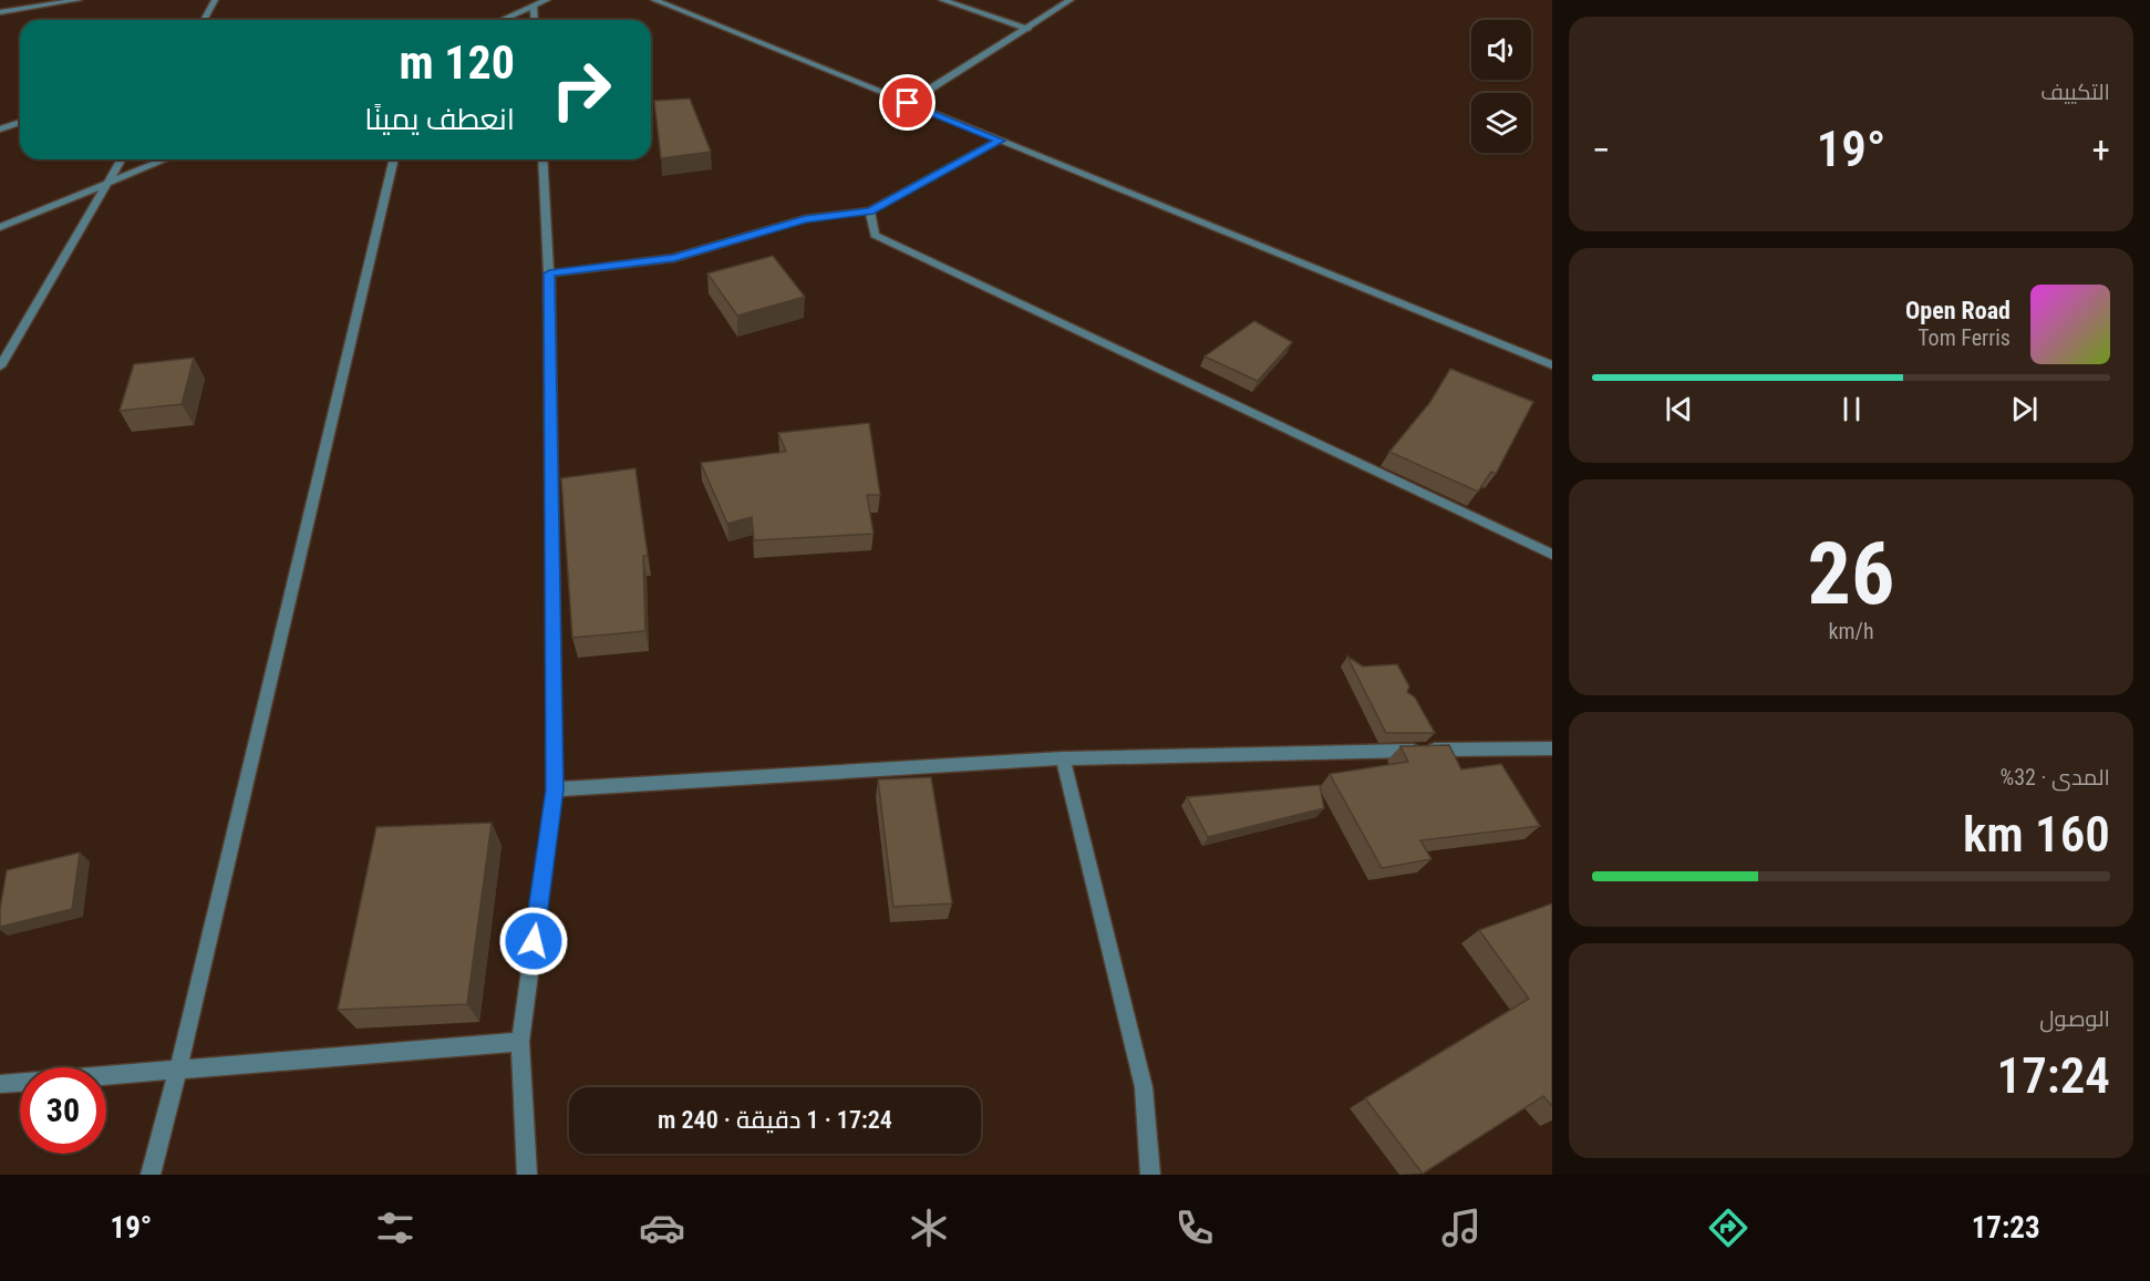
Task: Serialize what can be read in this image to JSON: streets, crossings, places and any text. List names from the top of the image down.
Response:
{
  "page": {
    "tile": [
      "التكييف",
      ["26", "km/h"],
      ["المدى · 32%", "160 km"],
      ["الوصول", "17:24"]
    ],
    "turn": ["120 m", "انعطف يمينًا"],
    "heat": ["−", "19°", "+"],
    "song": ["Open Road", "Tom Ferris"],
    "limit": "30",
    "trip": "17:24 · 1 دقيقة · 240 m",
    "tabs": ["17:23", "19°"]
  }
}
